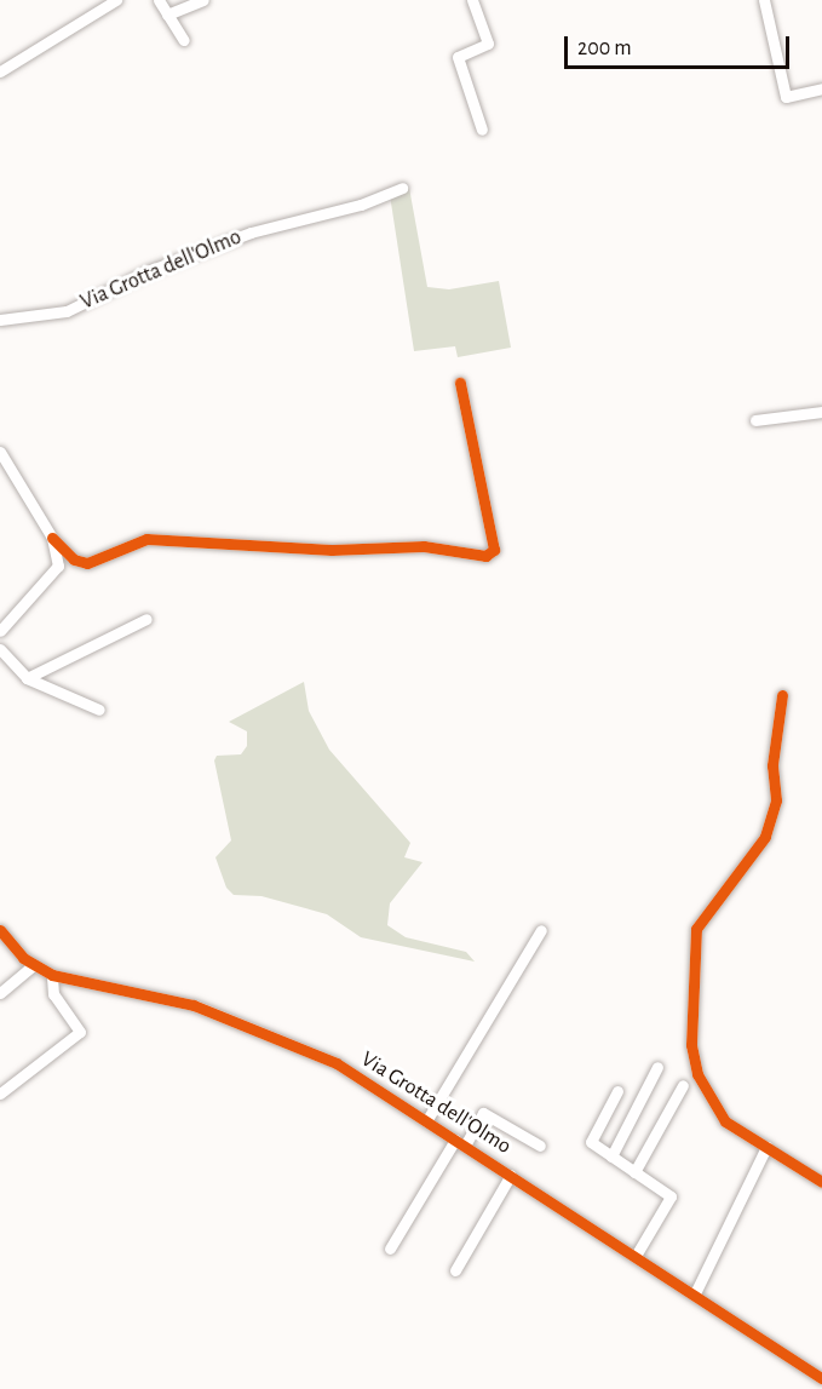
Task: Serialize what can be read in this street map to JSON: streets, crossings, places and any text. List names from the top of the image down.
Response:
{
  "streets": {
    "street": ["Via Grotta dell'Olmo"]
  },
  "scale_bar": "200 m"
}
